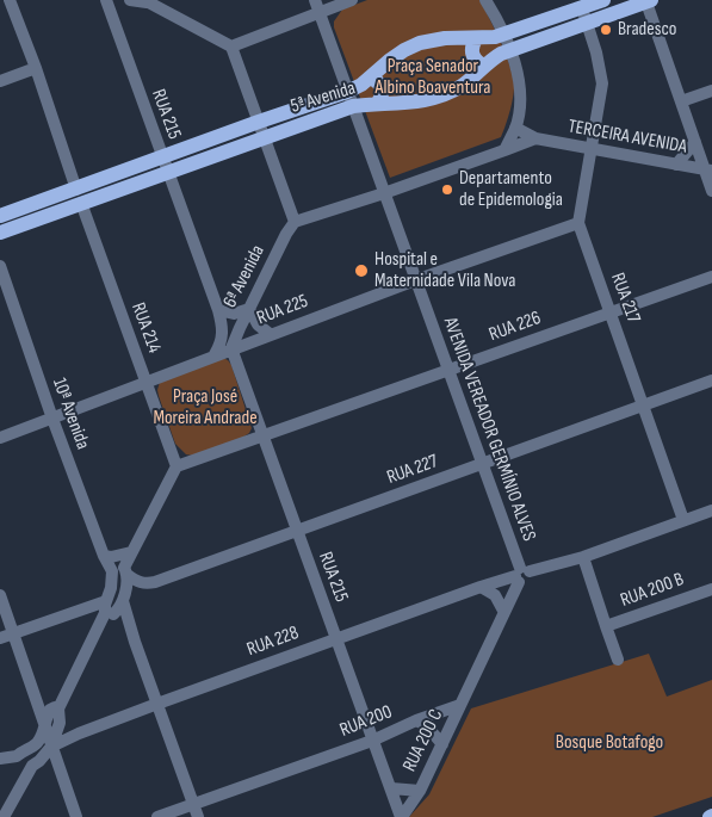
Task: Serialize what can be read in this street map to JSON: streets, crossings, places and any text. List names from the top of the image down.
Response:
{
  "streets": {
    "main road": ["5ª Avenida"],
    "street": [
      "RUA 215",
      "TERCEIRA AVENIDA",
      "6ª Avenida",
      "RUA 217",
      "RUA 225",
      "RUA 226",
      "RUA 214",
      "10ª Avenida",
      "AVENIDA VEREADOR GERMÍNIO ALVES",
      "RUA 227",
      "RUA 200 B",
      "RUA 228",
      "RUA 200",
      "RUA 200 C"
    ]
  },
  "crossings": [
    ["5ª Avenida", "RUA 215"],
    ["5ª Avenida", "RUA 217"],
    ["5ª Avenida", "RUA 214"],
    ["5ª Avenida", "AVENIDA VEREADOR GERMÍNIO ALVES"],
    ["RUA 215", "6ª Avenida"],
    ["RUA 215", "RUA 225"],
    ["RUA 215", "RUA 226"],
    ["RUA 215", "RUA 227"],
    ["RUA 215", "RUA 228"],
    ["RUA 215", "RUA 200"],
    ["RUA 215", "RUA 200 C"],
    ["TERCEIRA AVENIDA", "RUA 217"],
    ["6ª Avenida", "RUA 225"],
    ["RUA 217", "RUA 225"],
    ["RUA 217", "RUA 226"],
    ["RUA 217", "RUA 227"],
    ["RUA 225", "RUA 214"],
    ["RUA 225", "10ª Avenida"],
    ["RUA 225", "AVENIDA VEREADOR GERMÍNIO ALVES"],
    ["RUA 226", "RUA 214"],
    ["RUA 226", "AVENIDA VEREADOR GERMÍNIO ALVES"],
    ["10ª Avenida", "RUA 227"],
    ["AVENIDA VEREADOR GERMÍNIO ALVES", "RUA 227"],
    ["AVENIDA VEREADOR GERMÍNIO ALVES", "RUA 228"],
    ["RUA 200", "RUA 200 C"]
  ],
  "parks": ["Praça Senador Albino Boaventura", "Praça José Moreira Andrade", "Bosque Botafogo"],
  "places": ["Bradesco", "Departamento de Epidemologia", "Hospital e Maternidade Vila Nova"]
}
